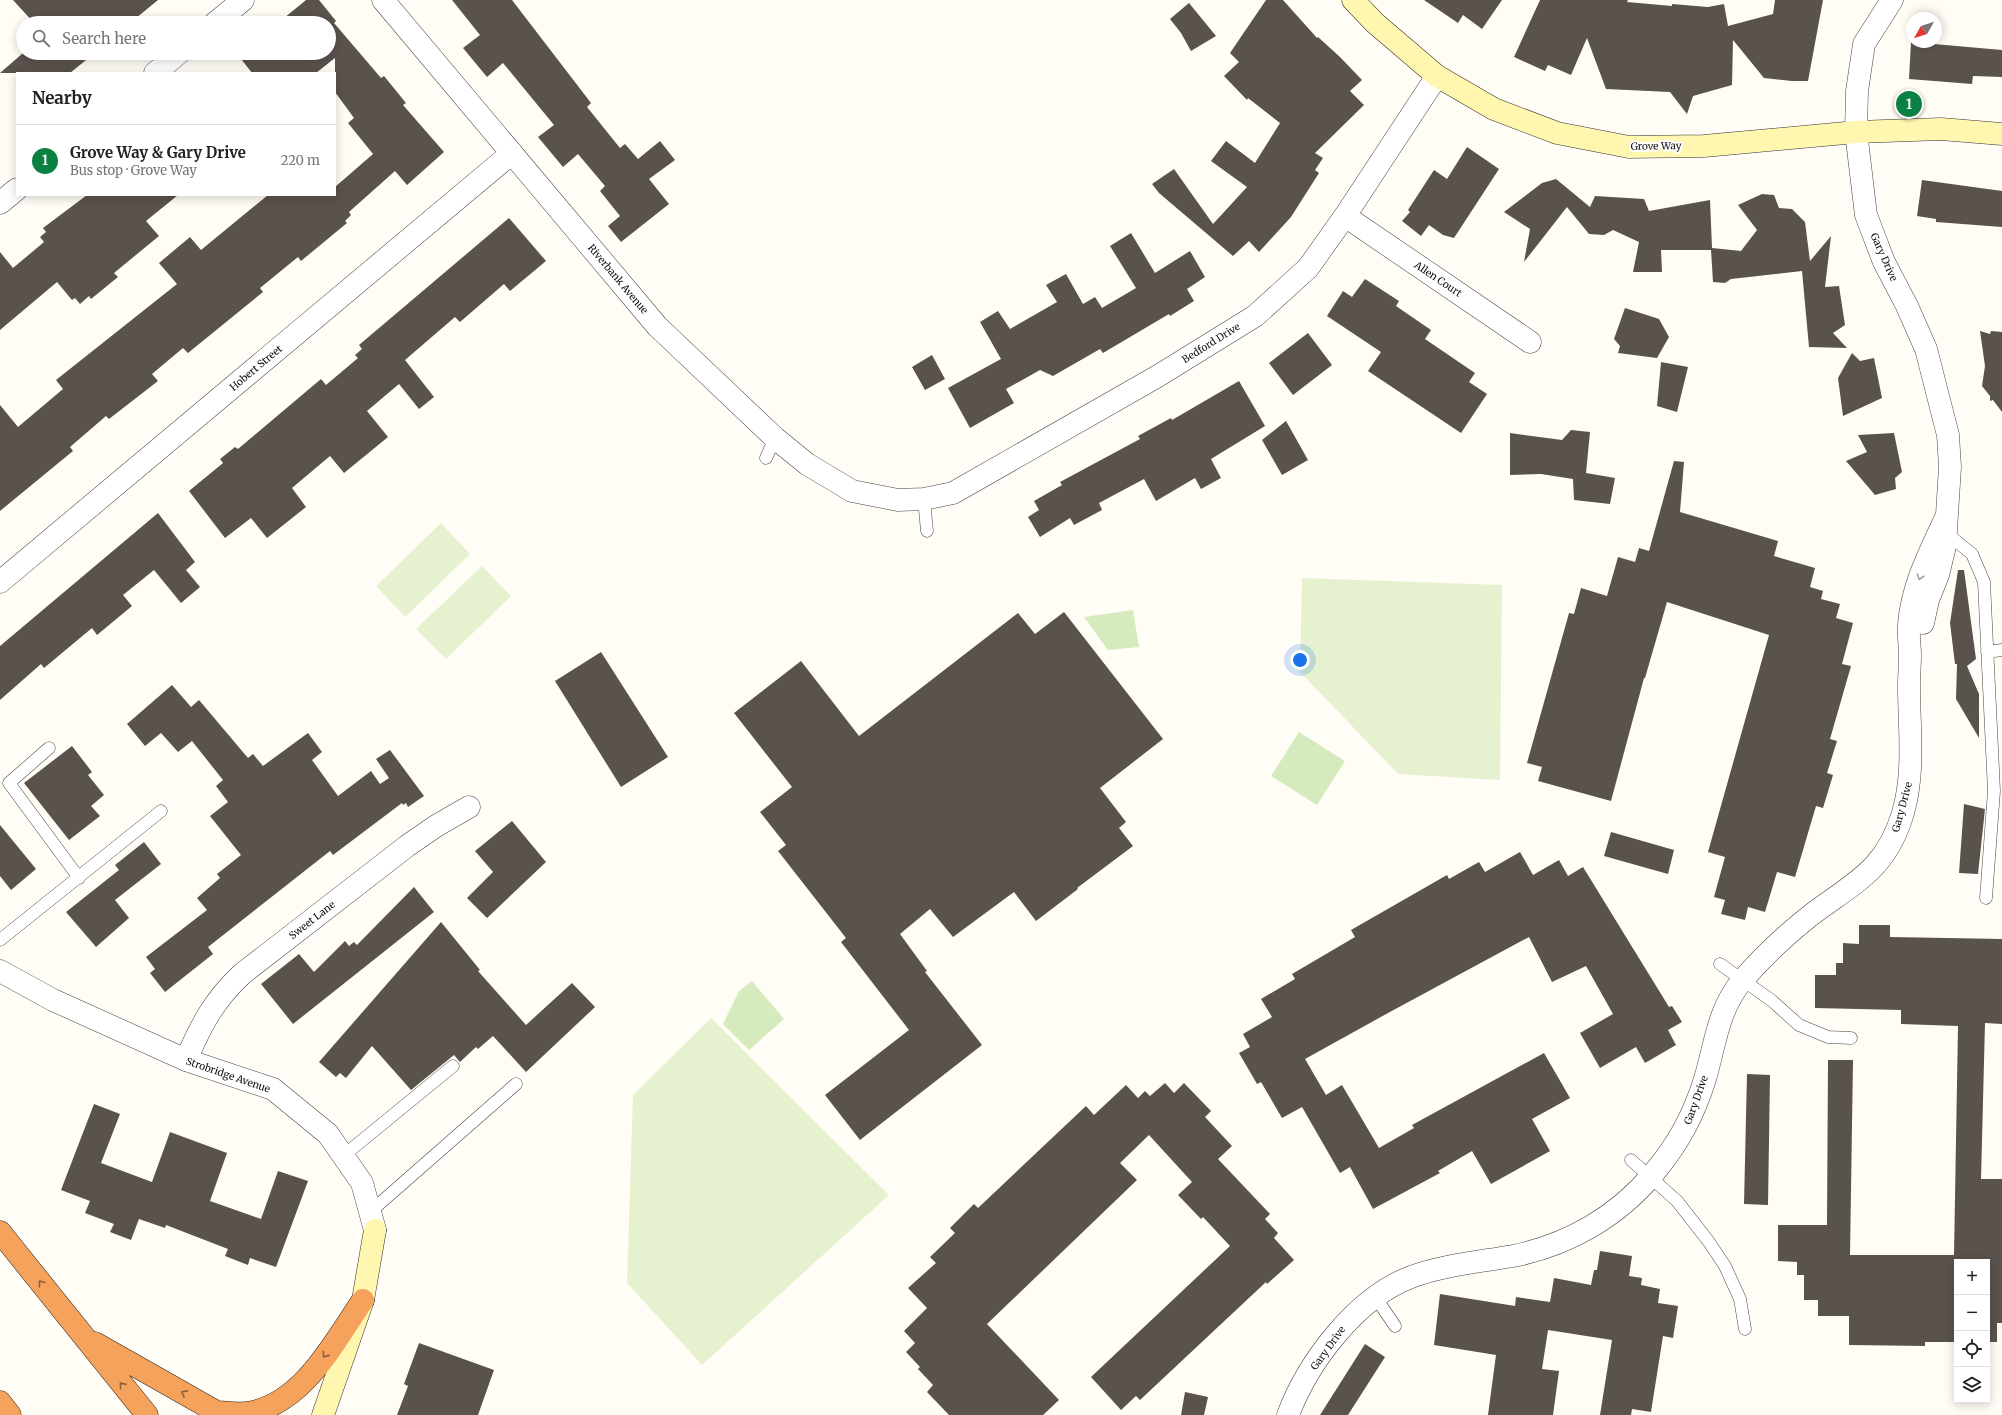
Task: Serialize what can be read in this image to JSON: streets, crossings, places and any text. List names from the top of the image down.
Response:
{
  "streets": {
    "main road": ["Grove Way", "Strobridge Avenue"],
    "street": [
      "Gary Drive",
      "Riverbank Avenue",
      "Allen Court",
      "Bedford Drive",
      "Hobert Street",
      "Sweet Lane"
    ]
  },
  "crossings": [
    ["Grove Way", "Gary Drive"],
    ["Grove Way", "Bedford Drive"],
    ["Riverbank Avenue", "Bedford Drive"],
    ["Riverbank Avenue", "Hobert Street"],
    ["Allen Court", "Bedford Drive"],
    ["Sweet Lane", "Strobridge Avenue"]
  ],
  "north": "bottom left",
  "page": {
    "search": "Search here",
    "heading": "Nearby",
    "pins": "1",
    "list": [
      {
        "mark": "1",
        "name": "Grove Way & Gary Drive",
        "note": "Bus stop · Grove Way",
        "value": "220 m"
      }
    ],
    "map_buttons": ["+", "−"]
  }
}
